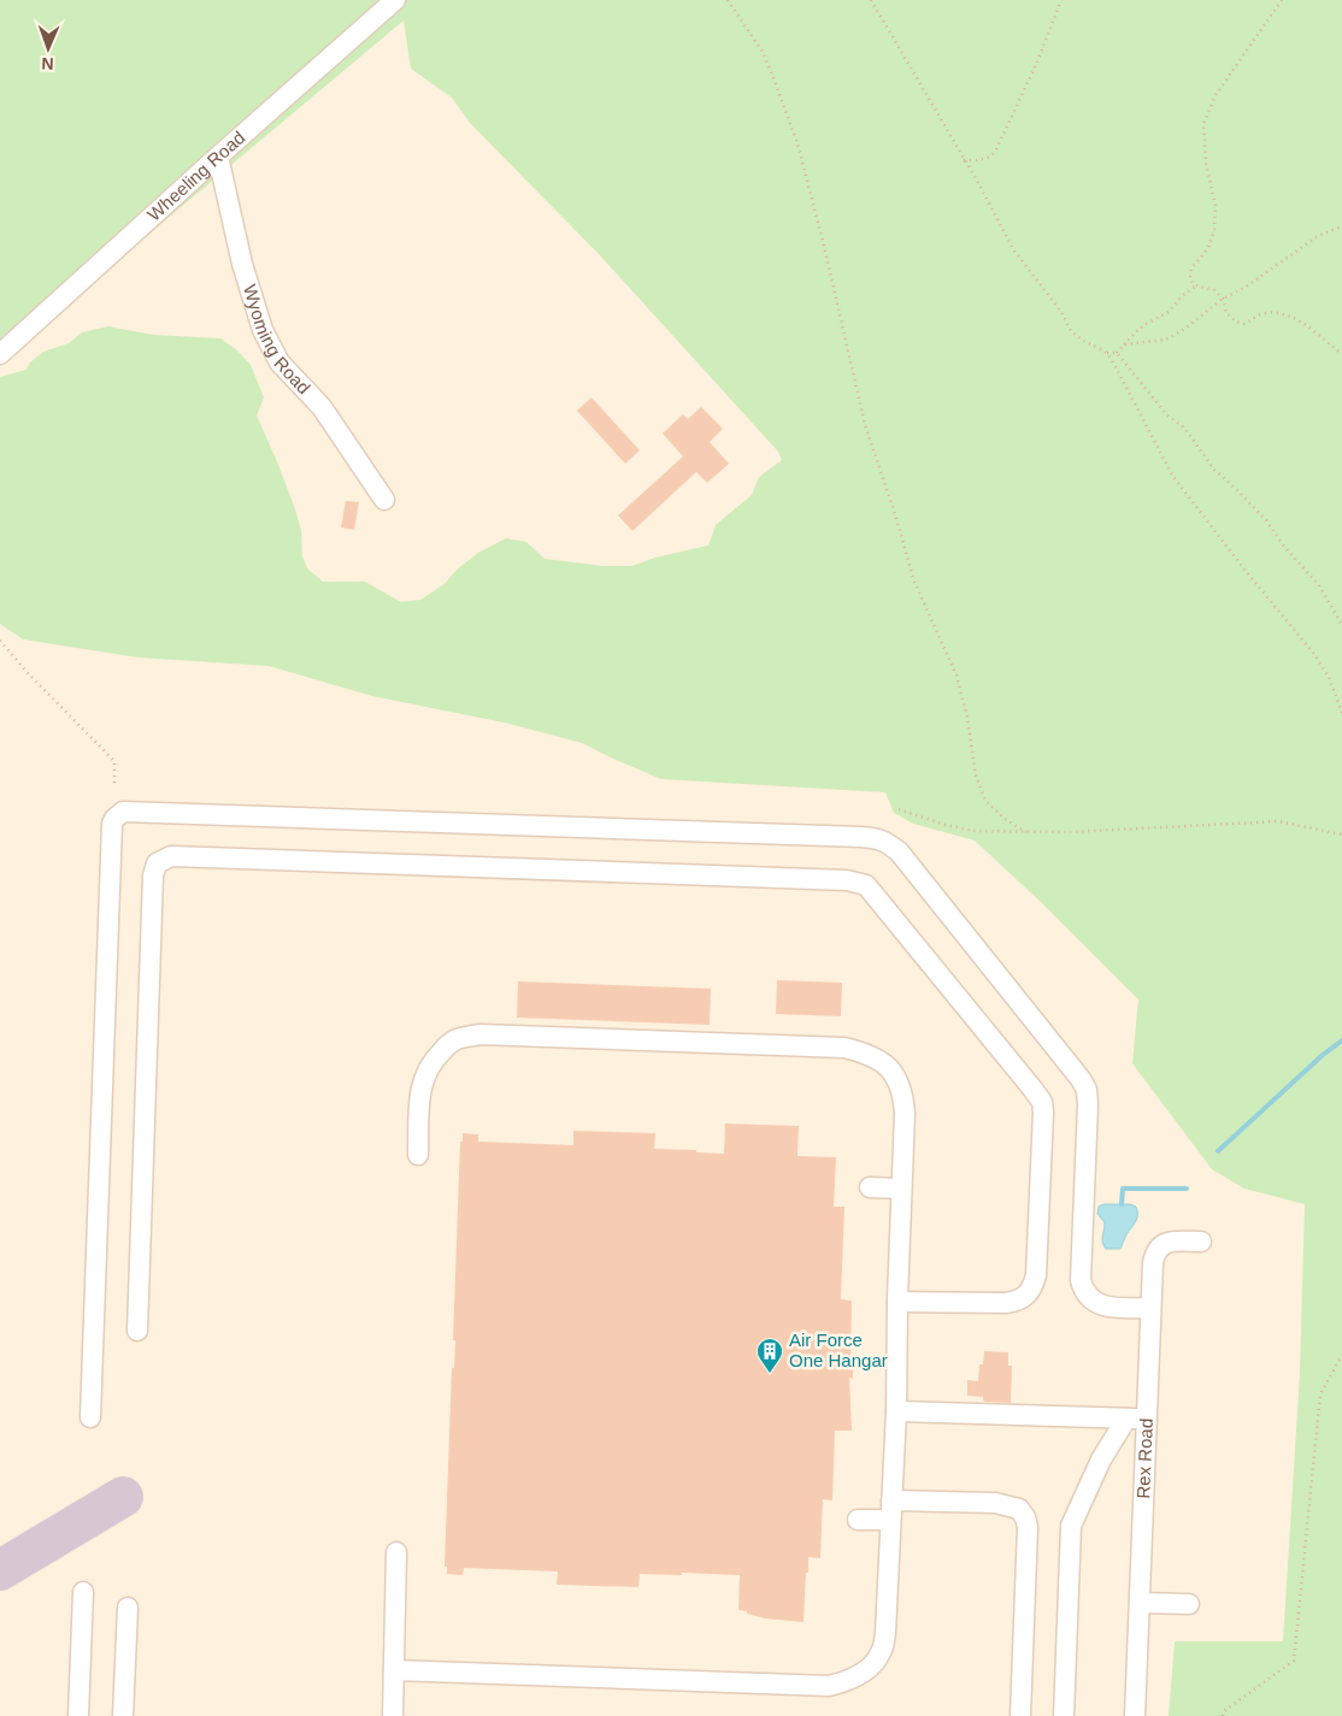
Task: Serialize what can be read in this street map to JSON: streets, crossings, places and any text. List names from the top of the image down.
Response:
{
  "streets": {
    "street": ["Wheeling Road", "Wyoming Road", "Rex Road"]
  },
  "crossings": [
    ["Wheeling Road", "Wyoming Road"]
  ],
  "places": {
    "building": ["Air Force One Hangar"]
  },
  "north": "bottom"
}
